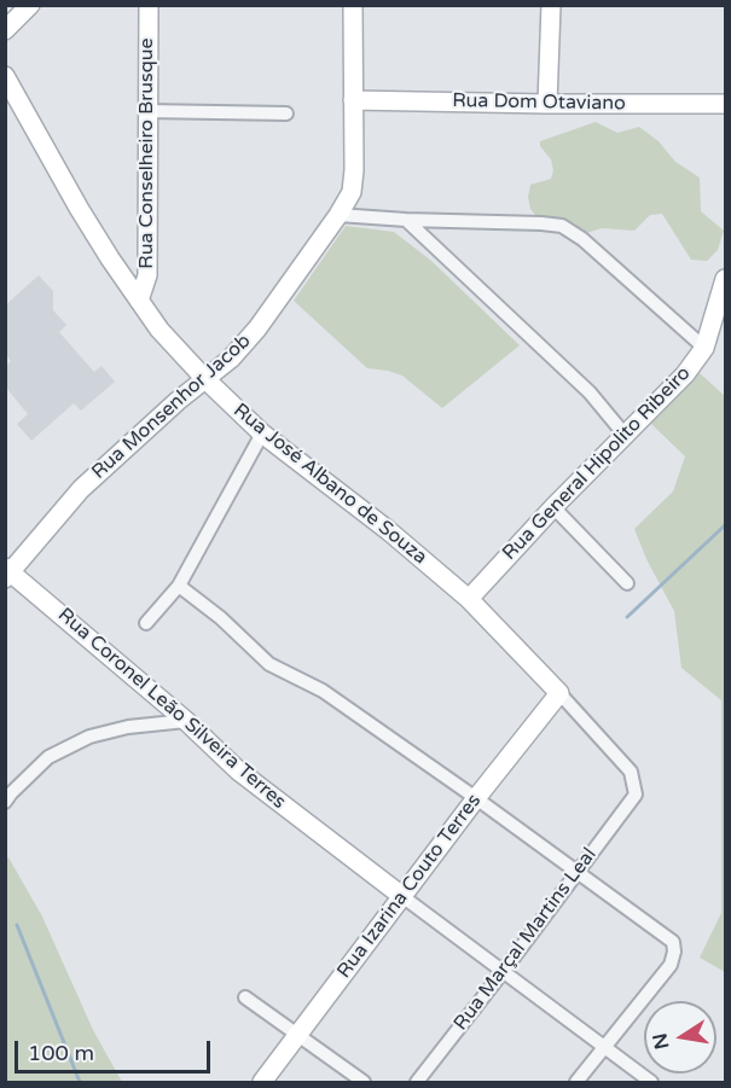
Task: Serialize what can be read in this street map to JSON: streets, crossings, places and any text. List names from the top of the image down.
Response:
{
  "streets": {
    "street": [
      "Rua Dom Otaviano",
      "Rua Conselheiro Brusque",
      "Rua Monsenhor Jacob",
      "Rua General Hipolito Ribeiro",
      "Rua José Albano de Souza",
      "Rua Coronel Leão Silveira Terres",
      "Rua Izarina Couto Terres",
      "Rua Marçal Martins Leal"
    ]
  },
  "crossings": [
    ["Rua Dom Otaviano", "Rua Monsenhor Jacob"],
    ["Rua Conselheiro Brusque", "Rua José Albano de Souza"],
    ["Rua Monsenhor Jacob", "Rua José Albano de Souza"],
    ["Rua Monsenhor Jacob", "Rua Coronel Leão Silveira Terres"],
    ["Rua General Hipolito Ribeiro", "Rua José Albano de Souza"],
    ["Rua José Albano de Souza", "Rua Izarina Couto Terres"],
    ["Rua José Albano de Souza", "Rua Marçal Martins Leal"],
    ["Rua Coronel Leão Silveira Terres", "Rua Izarina Couto Terres"]
  ],
  "scale_bar": "100 m",
  "north": "left"
}
